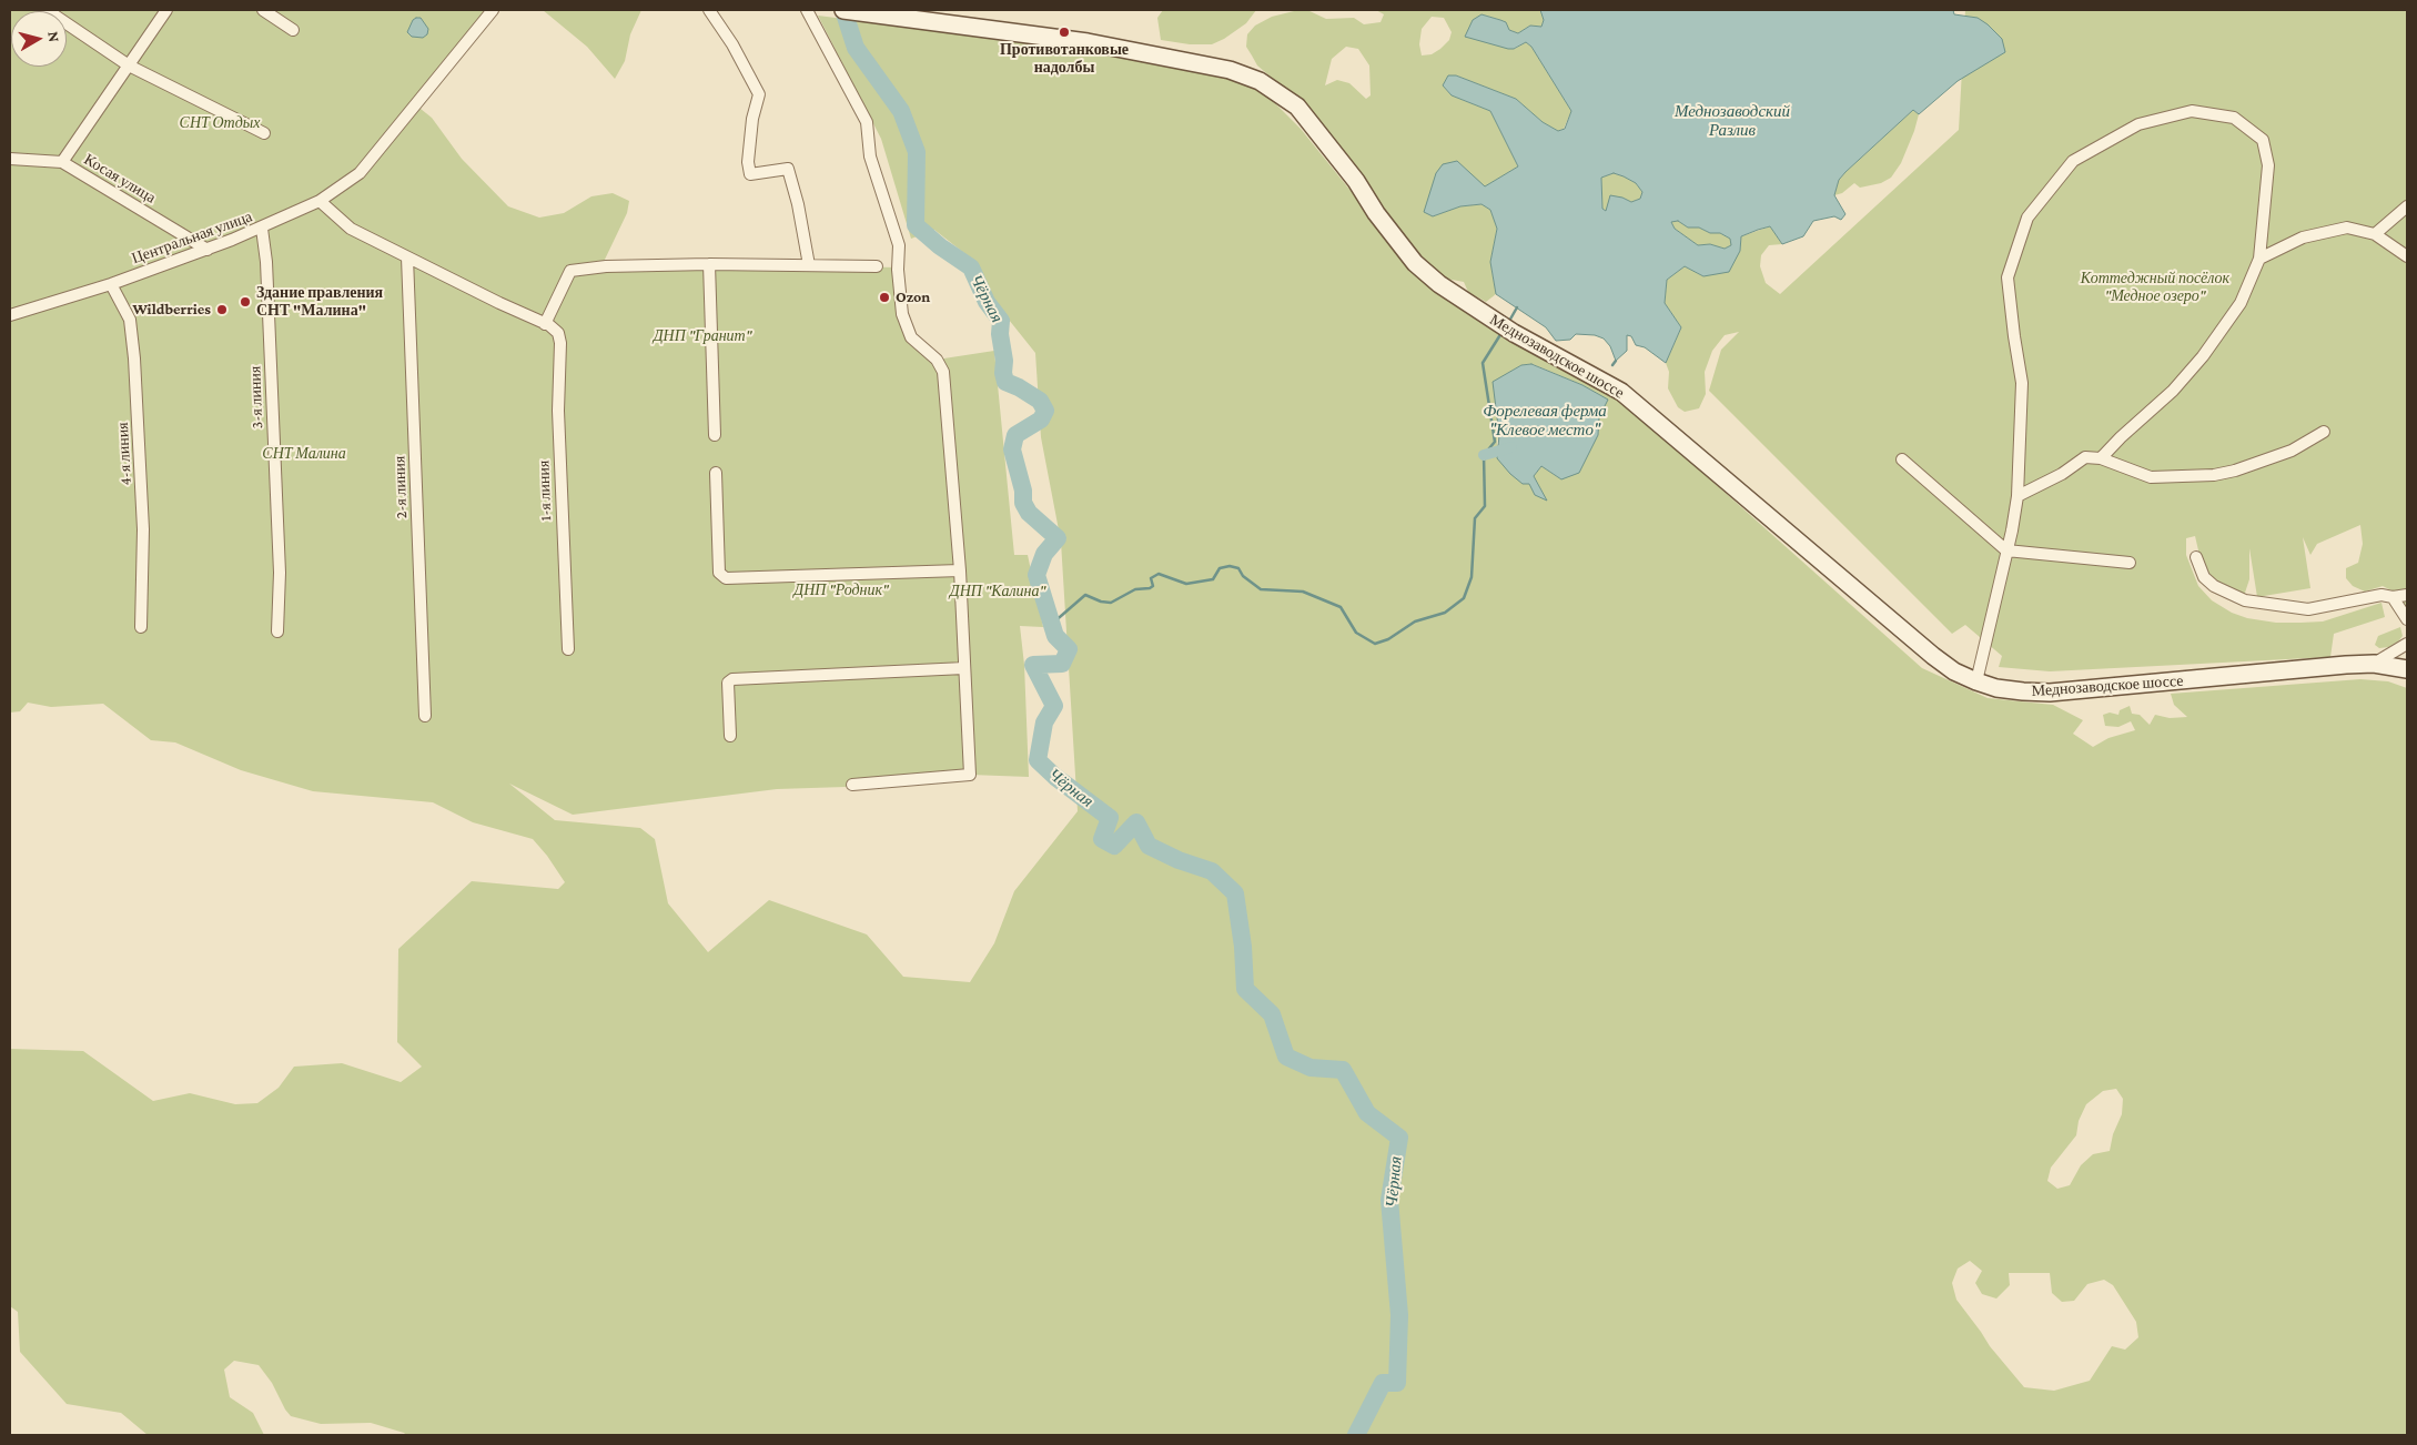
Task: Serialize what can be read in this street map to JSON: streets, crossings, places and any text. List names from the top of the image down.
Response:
{
  "streets": {
    "main road": ["Меднозаводское шоссе"],
    "street": [
      "Косая улица",
      "Центральная улица",
      "3-я линия",
      "4-я линия",
      "2-я линия",
      "1-я линия"
    ]
  },
  "crossings": [
    ["Косая улица", "Центральная улица"],
    ["Центральная улица", "3-я линия"],
    ["Центральная улица", "4-я линия"]
  ],
  "water": ["Меднозаводский Разлив", "Чёрная", "Форелевая ферма \"Клевое место\""],
  "parks": [
    "СНТ Отдых",
    "Коттеджный посёлок \"Медное озеро\"",
    "ДНП \"Гранит\"",
    "СНТ Малина",
    "ДНП \"Родник\"",
    "ДНП \"Калина\""
  ],
  "places": [
    "Противотанковые надолбы",
    "Ozon",
    "Здание правления СНТ \"Малина\"",
    "Wildberries"
  ],
  "north": "right"
}
